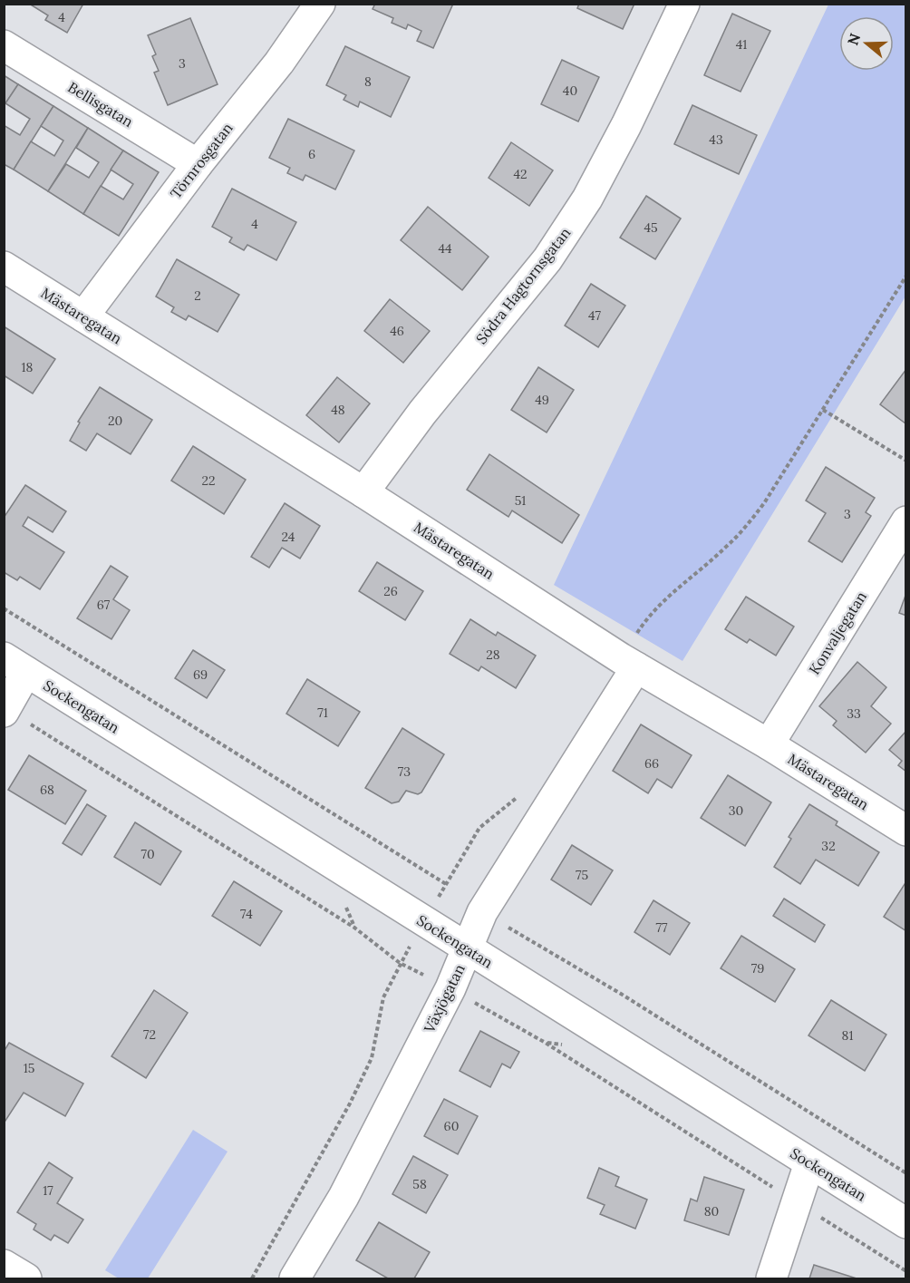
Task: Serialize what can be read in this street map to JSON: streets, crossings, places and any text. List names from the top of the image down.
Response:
{
  "streets": {
    "street": [
      "Bellisgatan",
      "Törnrosgatan",
      "Södra Hagtornsgatan",
      "Mästaregatan",
      "Konvaljegatan",
      "Sockengatan",
      "Växjögatan"
    ]
  },
  "crossings": [
    ["Bellisgatan", "Törnrosgatan"],
    ["Törnrosgatan", "Mästaregatan"],
    ["Södra Hagtornsgatan", "Mästaregatan"],
    ["Mästaregatan", "Konvaljegatan"],
    ["Mästaregatan", "Växjögatan"],
    ["Sockengatan", "Växjögatan"]
  ],
  "house_numbers": [
    "4",
    "41",
    "3",
    "8",
    "40",
    "43",
    "6",
    "42",
    "4",
    "45",
    "44",
    "2",
    "47",
    "46",
    "18",
    "49",
    "48",
    "20",
    "22",
    "51",
    "3",
    "24",
    "26",
    "67",
    "28",
    "69",
    "71",
    "33",
    "66",
    "73",
    "68",
    "30",
    "32",
    "70",
    "75",
    "74",
    "77",
    "79",
    "72",
    "81",
    "15",
    "60",
    "58",
    "17",
    "80"
  ],
  "north": "left"
}
